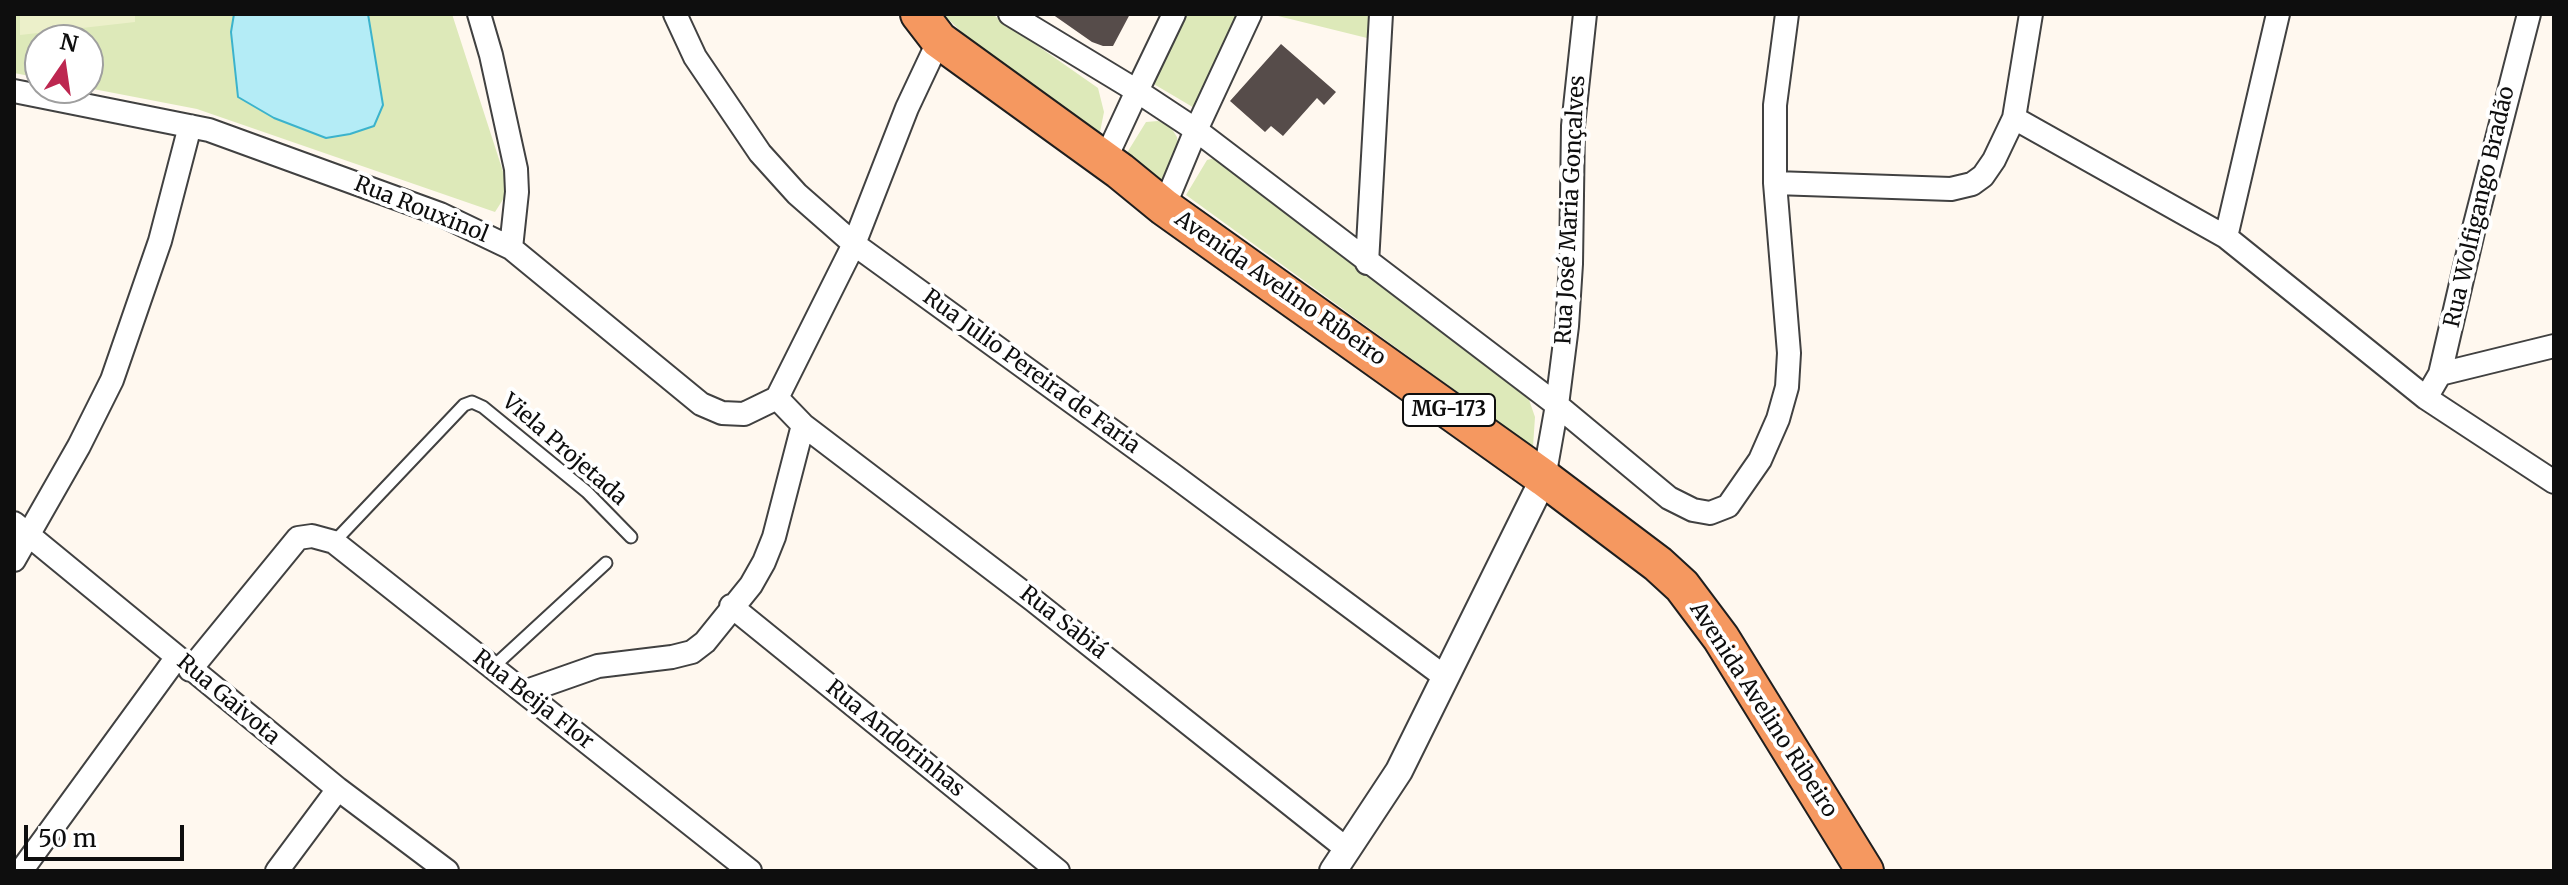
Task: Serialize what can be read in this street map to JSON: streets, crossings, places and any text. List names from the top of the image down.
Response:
{
  "streets": {
    "highway": ["Avenida Avelino Ribeiro", "MG-173"],
    "street": [
      "Rua Wolfigango Bradão",
      "Rua Rouxinol",
      "Rua José Maria Gonçalves",
      "Rua Julio Pereira de Faria",
      "Rua Sabiá",
      "Rua Gaivota",
      "Rua Beija Flor",
      "Rua Andorinhas"
    ],
    "lane": ["Viela Projetada"]
  },
  "crossings": [
    ["Rua Rouxinol", "Rua Sabiá"],
    ["Rua José Maria Gonçalves", "Avenida Avelino Ribeiro"],
    ["Viela Projetada", "Rua Beija Flor"]
  ],
  "scale_bar": "50 m",
  "north": "top"
}
